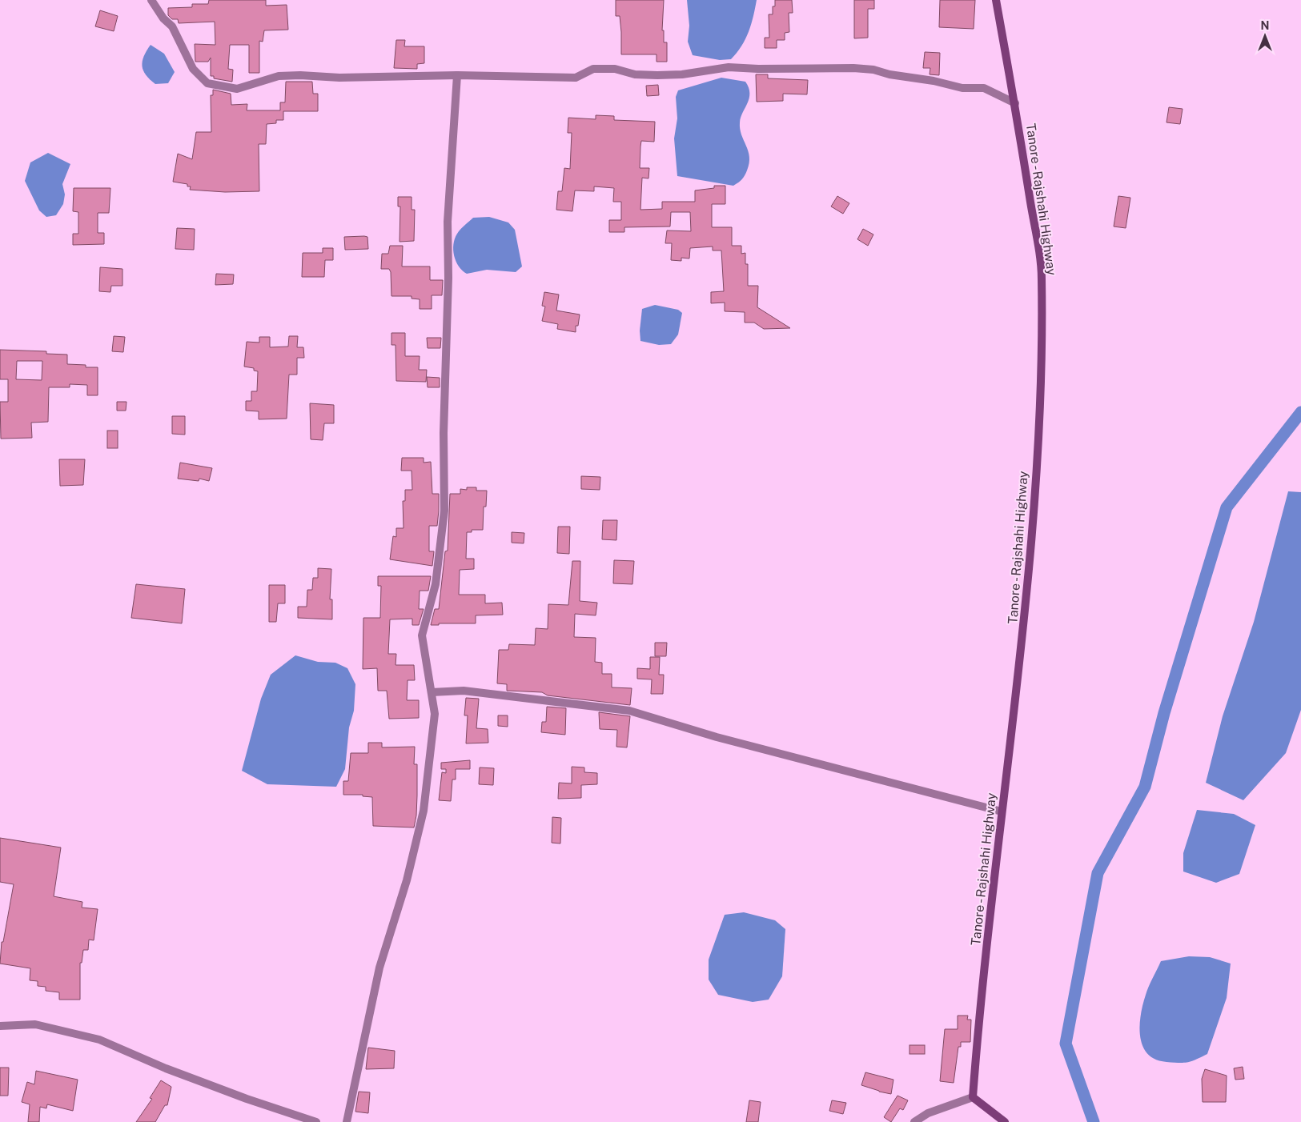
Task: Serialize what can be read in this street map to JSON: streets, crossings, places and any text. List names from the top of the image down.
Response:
{
  "streets": {
    "main road": ["Tanore - Rajshahi Highway"]
  },
  "north": "top"
}
